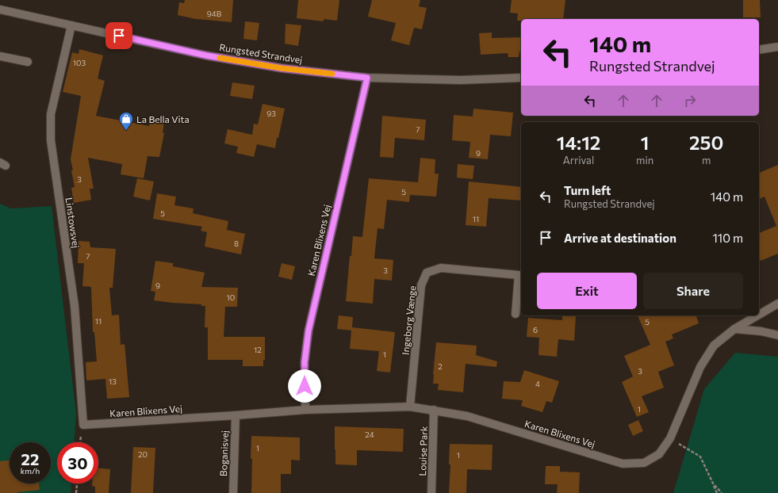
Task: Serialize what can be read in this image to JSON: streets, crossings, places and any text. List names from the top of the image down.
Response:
{
  "streets": {
    "street": [
      "Rungsted Strandvej",
      "Linstowsvej",
      "Karen Blixens Vej",
      "Ingeborg Vænge",
      "Louise Park",
      "Boganisvej"
    ]
  },
  "crossings": [
    ["Rungsted Strandvej", "Linstowsvej"],
    ["Rungsted Strandvej", "Karen Blixens Vej"],
    ["Linstowsvej", "Karen Blixens Vej"],
    ["Karen Blixens Vej", "Ingeborg Vænge"],
    ["Karen Blixens Vej", "Louise Park"],
    ["Karen Blixens Vej", "Boganisvej"]
  ],
  "places": {
    "shop": ["La Bella Vita"]
  },
  "house_numbers": [
    "94B",
    "103",
    "93",
    "7",
    "9",
    "3",
    "5",
    "5",
    "11",
    "8",
    "7",
    "3",
    "9",
    "10",
    "11",
    "5",
    "6",
    "12",
    "1",
    "2",
    "3",
    "13",
    "4",
    "1",
    "24",
    "1",
    "20",
    "1"
  ],
  "page": {
    "turn": ["140 m", "Rungsted Strandvej"],
    "eta": [
      "14:12",
      "Arrival",
      "1",
      "min",
      "250",
      "m"
    ],
    "list": [
      {
        "name": "Turn left",
        "note": "Rungsted Strandvej",
        "value": "140 m"
      },
      {
        "name": "Arrive at destination",
        "value": "110 m"
      }
    ],
    "buttons": ["Exit", "Share"],
    "speed": "22 km/h",
    "limit": "30"
  }
}
